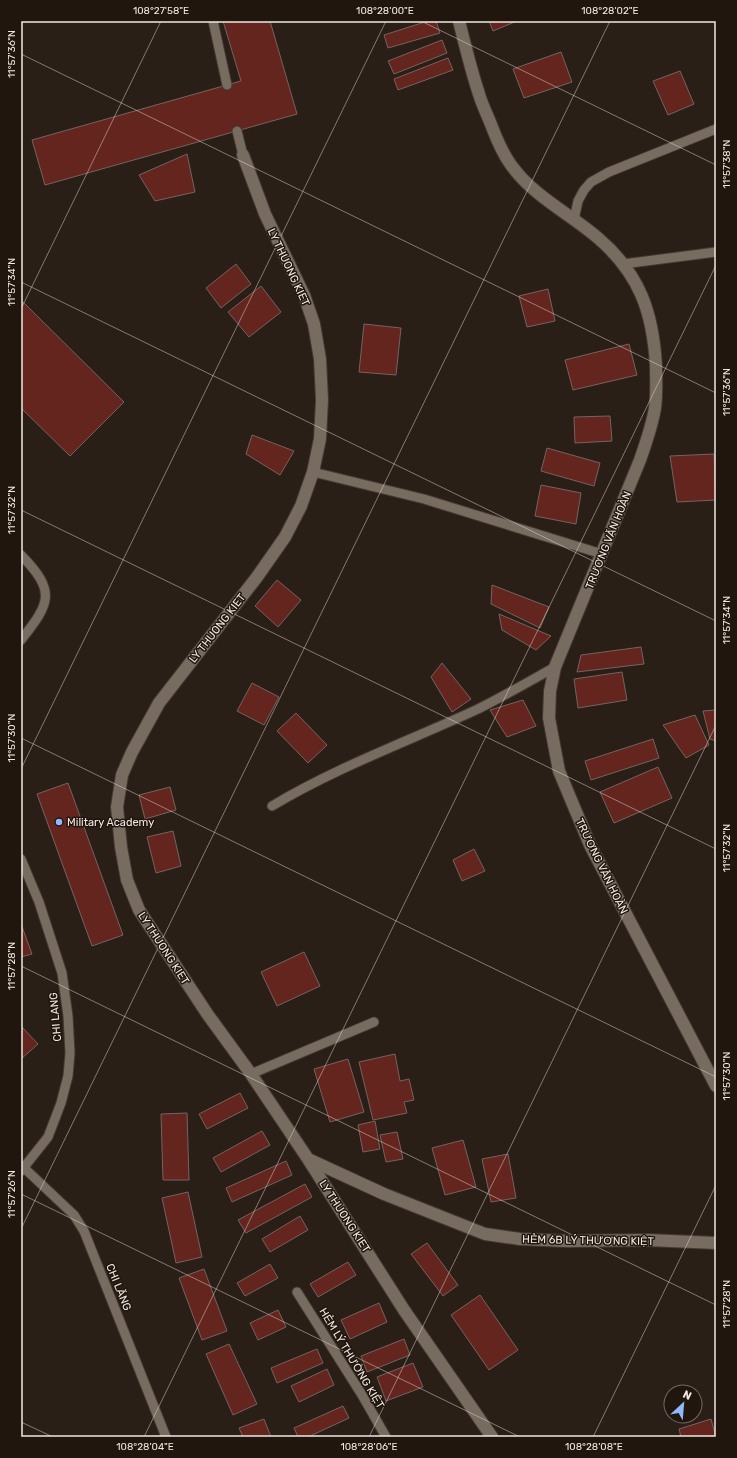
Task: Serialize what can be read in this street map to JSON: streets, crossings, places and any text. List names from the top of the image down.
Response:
{
  "streets": {
    "street": ["LY THUONG KIET", "TRƯƠNG VĂN HOÀN", "HẺM 6B LÝ THƯƠNG KIỆT"],
    "lane": ["CHI LANG", "CHI LĂNG", "HẺM LÝ THƯỜNG KIỆT"]
  },
  "crossings": [
    ["LY THUONG KIET", "HẺM 6B LÝ THƯƠNG KIỆT"],
    ["CHI LANG", "CHI LĂNG"]
  ],
  "places": ["Military Academy"],
  "north": "top right",
  "coordinates": [
    "108°27'58\"E",
    "108°28'00\"E",
    "108°28'02\"E",
    "11°57'36\"N",
    "11°57'38\"N",
    "11°57'34\"N",
    "11°57'32\"N",
    "11°57'30\"N",
    "11°57'28\"N",
    "11°57'26\"N",
    "108°28'04\"E",
    "108°28'06\"E",
    "108°28'08\"E"
  ]
}
